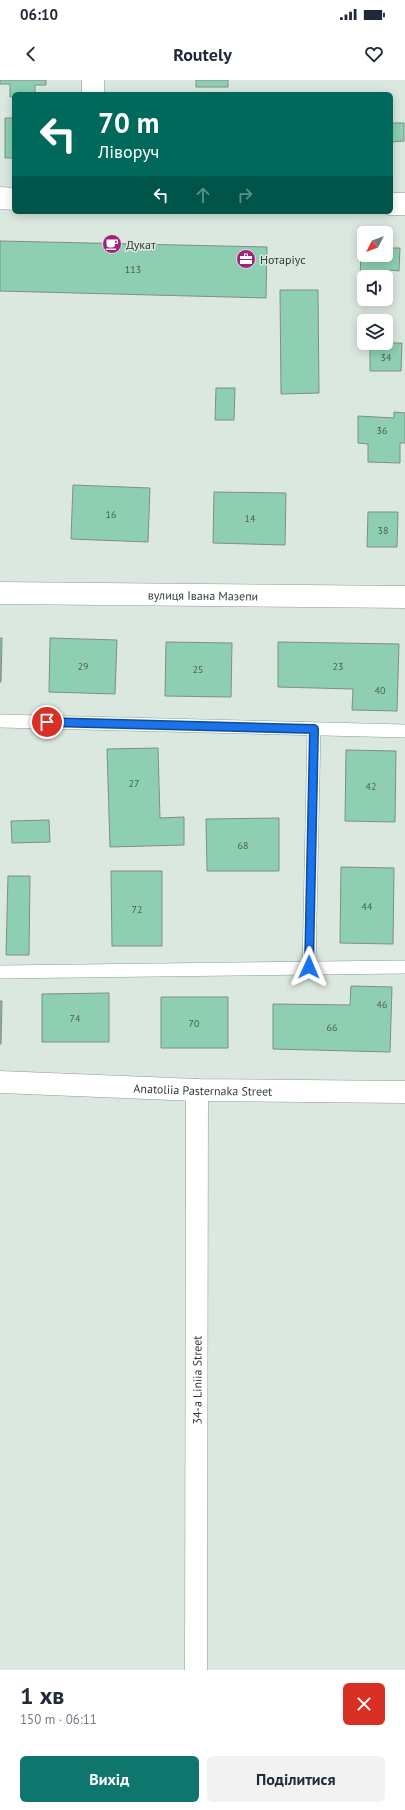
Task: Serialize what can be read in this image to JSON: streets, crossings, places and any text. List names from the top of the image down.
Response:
{
  "streets": {
    "street": ["вулиця Івана Мазепи", "Anatoliia Pasternaka Street", "34-a Liniia Street"]
  },
  "crossings": [
    ["Anatoliia Pasternaka Street", "34-a Liniia Street"]
  ],
  "places": {
    "cafe": ["Дукат"],
    "office": ["Нотаріус"]
  },
  "house_numbers": [
    "113",
    "34",
    "36",
    "16",
    "14",
    "38",
    "29",
    "23",
    "25",
    "40",
    "27",
    "42",
    "68",
    "44",
    "72",
    "46",
    "74",
    "70",
    "66"
  ],
  "north": "bottom left",
  "page": {
    "status": "06:10",
    "header": "Routely",
    "turn": ["70 m", "Ліворуч"],
    "heading": ["1 хв", "150 m · 06:11"],
    "buttons": ["Вихід", "Поділитися"]
  }
}
